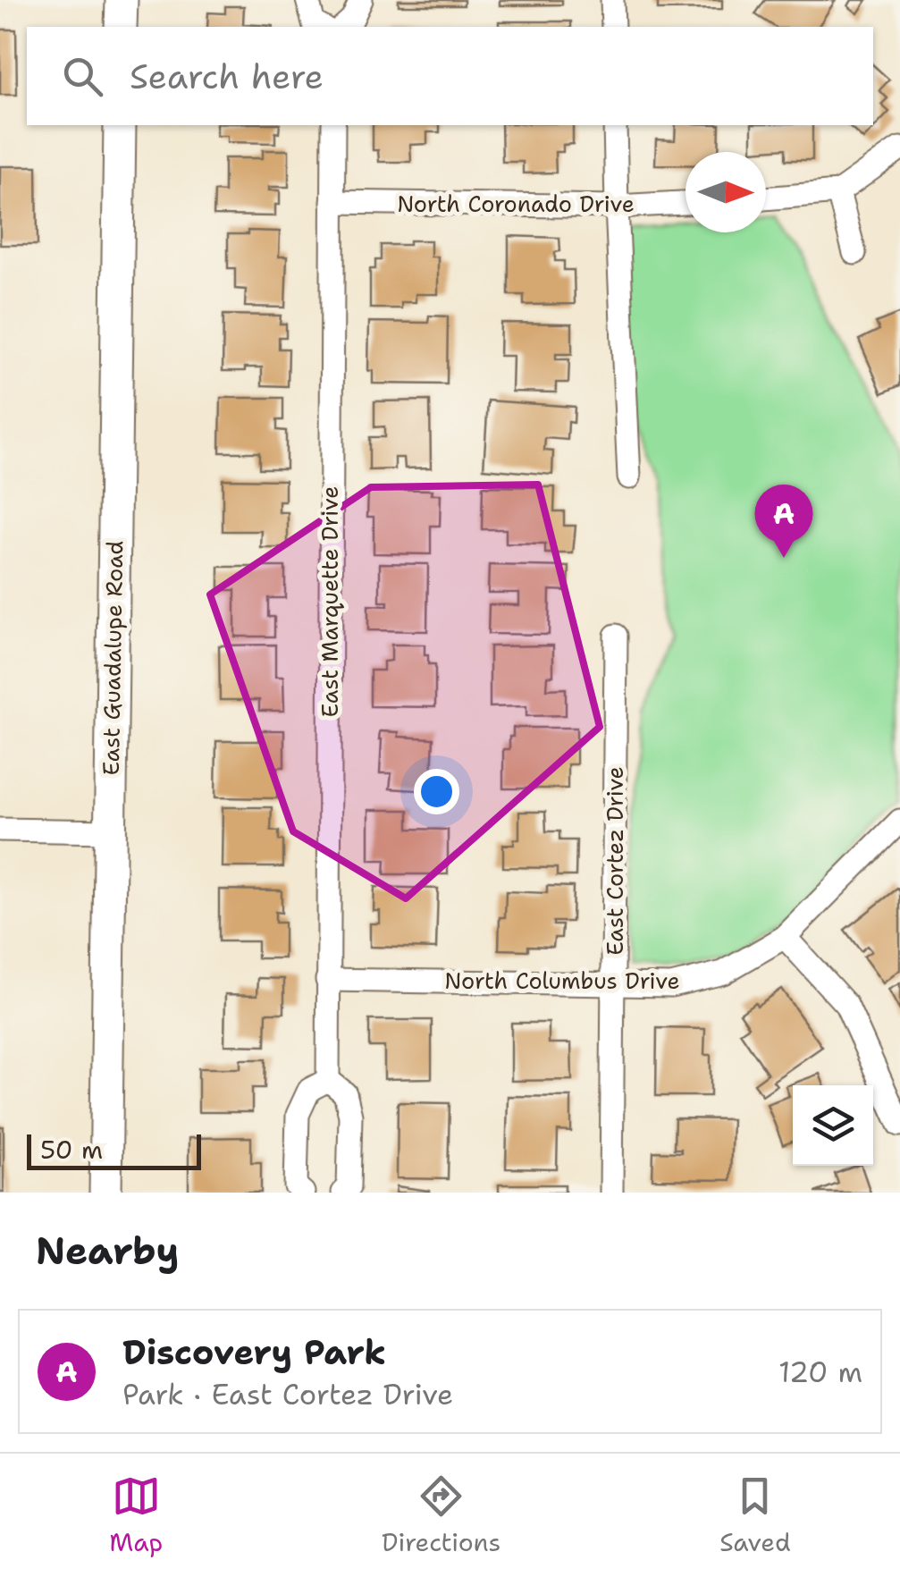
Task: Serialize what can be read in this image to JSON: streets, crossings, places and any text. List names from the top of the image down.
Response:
{
  "streets": {
    "main road": ["East Guadalupe Road"],
    "street": [
      "North Coronado Drive",
      "East Marquette Drive",
      "East Cortez Drive",
      "North Columbus Drive"
    ]
  },
  "crossings": [
    ["North Coronado Drive", "East Marquette Drive"],
    ["East Marquette Drive", "North Columbus Drive"],
    ["East Cortez Drive", "North Columbus Drive"]
  ],
  "scale_bar": "50 m",
  "north": "right",
  "page": {
    "search": "Search here",
    "pins": "A",
    "scale": "50 m",
    "heading": "Nearby",
    "list": [
      {
        "mark": "A",
        "name": "Discovery Park",
        "note": "Park · East Cortez Drive",
        "value": "120 m"
      }
    ],
    "nav": ["Map", "Directions", "Saved"]
  }
}
